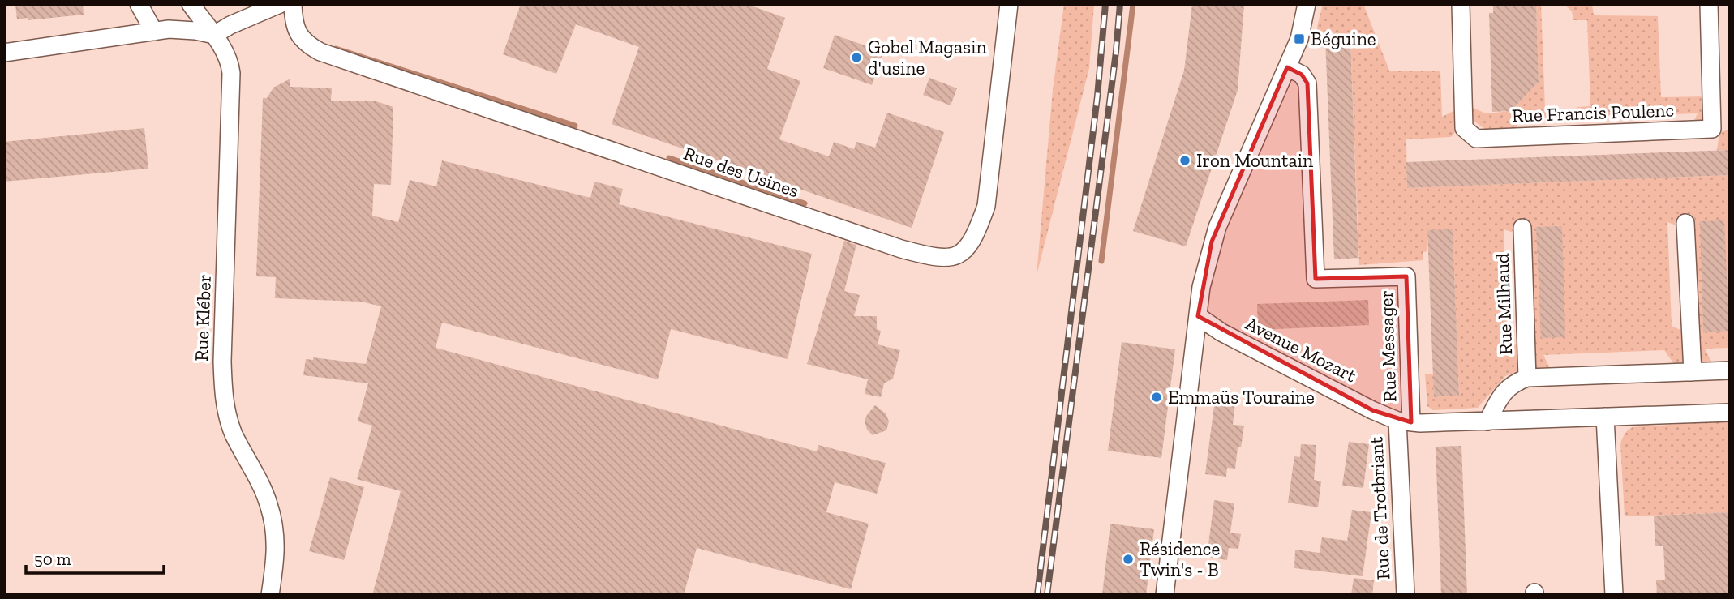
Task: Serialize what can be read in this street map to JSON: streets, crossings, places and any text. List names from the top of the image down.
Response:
{
  "streets": {
    "street": [
      "Rue Francis Poulenc",
      "Rue des Usines",
      "Rue Milhaud",
      "Rue Kléber",
      "Rue Messager",
      "Avenue Mozart",
      "Rue de Trotbriant"
    ]
  },
  "crossings": [
    ["Rue Messager", "Avenue Mozart"],
    ["Rue Messager", "Rue de Trotbriant"],
    ["Avenue Mozart", "Rue de Trotbriant"]
  ],
  "places": {
    "transit": ["Béguine"],
    "other": [
      "Gobel Magasin d'usine",
      "Iron Mountain",
      "Emmaüs Touraine",
      "Résidence Twin's - B"
    ]
  },
  "scale_bar": "50 m"
}
